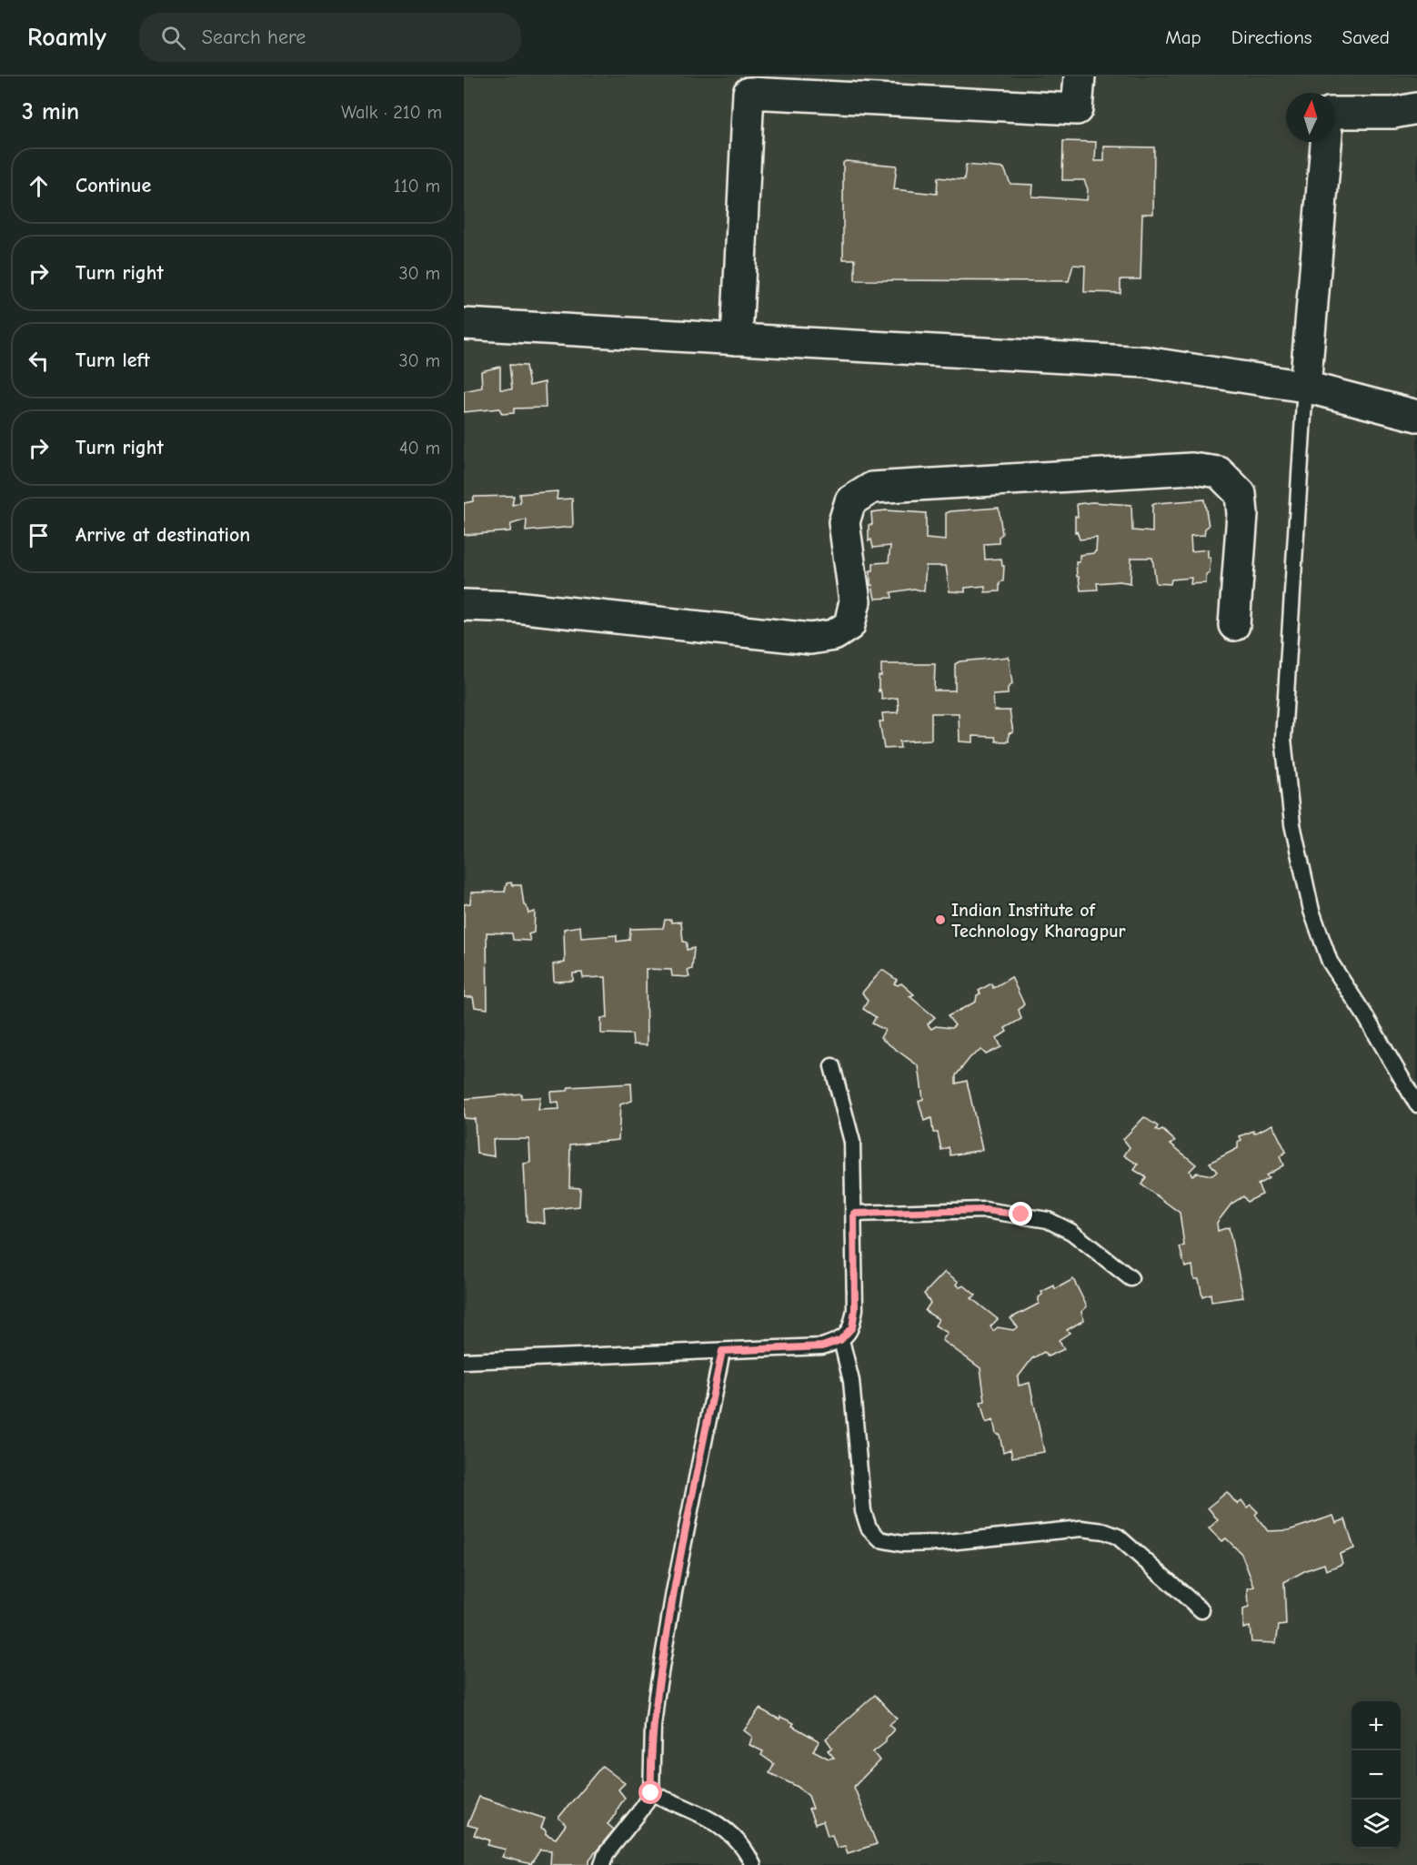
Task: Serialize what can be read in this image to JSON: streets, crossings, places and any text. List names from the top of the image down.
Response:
{
  "places": ["Indian Institute of Technology Kharagpur"],
  "north": "top",
  "page": {
    "header": "Roamly",
    "search": "Search here",
    "nav": ["Map", "Directions", "Saved"],
    "heading": ["3 min", "Walk · 210 m"],
    "list": [
      ["Continue", "110 m"],
      ["Turn right", "30 m"],
      ["Turn left", "30 m"],
      ["Turn right", "40 m"],
      "Arrive at destination"
    ],
    "map_buttons": ["+", "−"]
  }
}
